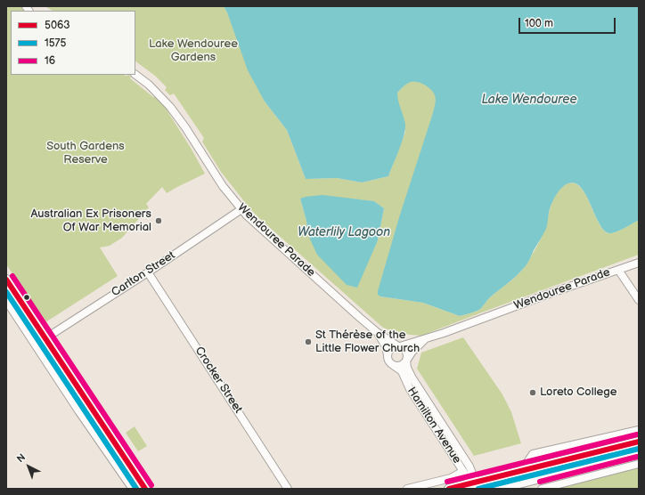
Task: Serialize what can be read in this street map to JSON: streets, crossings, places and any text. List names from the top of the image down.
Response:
{
  "streets": {
    "street": [
      "Wendouree Parade",
      "Carlton Street",
      "Crocker Street",
      "Hamilton Avenue"
    ]
  },
  "crossings": [
    ["Wendouree Parade", "Carlton Street"],
    ["Wendouree Parade", "Hamilton Avenue"],
    ["Carlton Street", "Crocker Street"]
  ],
  "water": ["Lake Wendouree", "Waterlily Lagoon"],
  "parks": ["Lake Wendouree Gardens", "South Gardens Reserve"],
  "places": ["Australian Ex Prisoners Of War Memorial", "St Thérèse of the Little Flower Church", "Loreto College"],
  "lines": ["transit line 16", "transit line 5063", "transit line 1575"],
  "legend": ["5063", "1575", "16"],
  "scale_bar": "100 m",
  "north": "top left"
}
